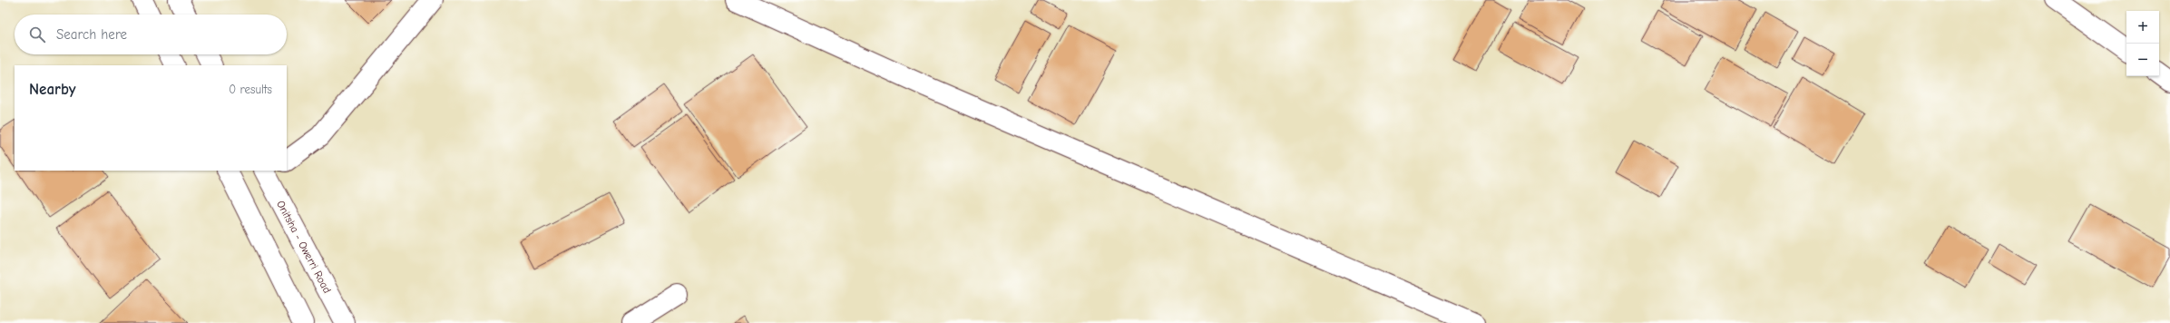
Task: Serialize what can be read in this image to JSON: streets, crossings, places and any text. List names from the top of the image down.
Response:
{
  "streets": {
    "main road": ["Onitsha - Owerri Road"]
  },
  "page": {
    "map_buttons": ["+", "−"],
    "search": "Search here",
    "heading": ["Nearby", "0 results"]
  }
}
